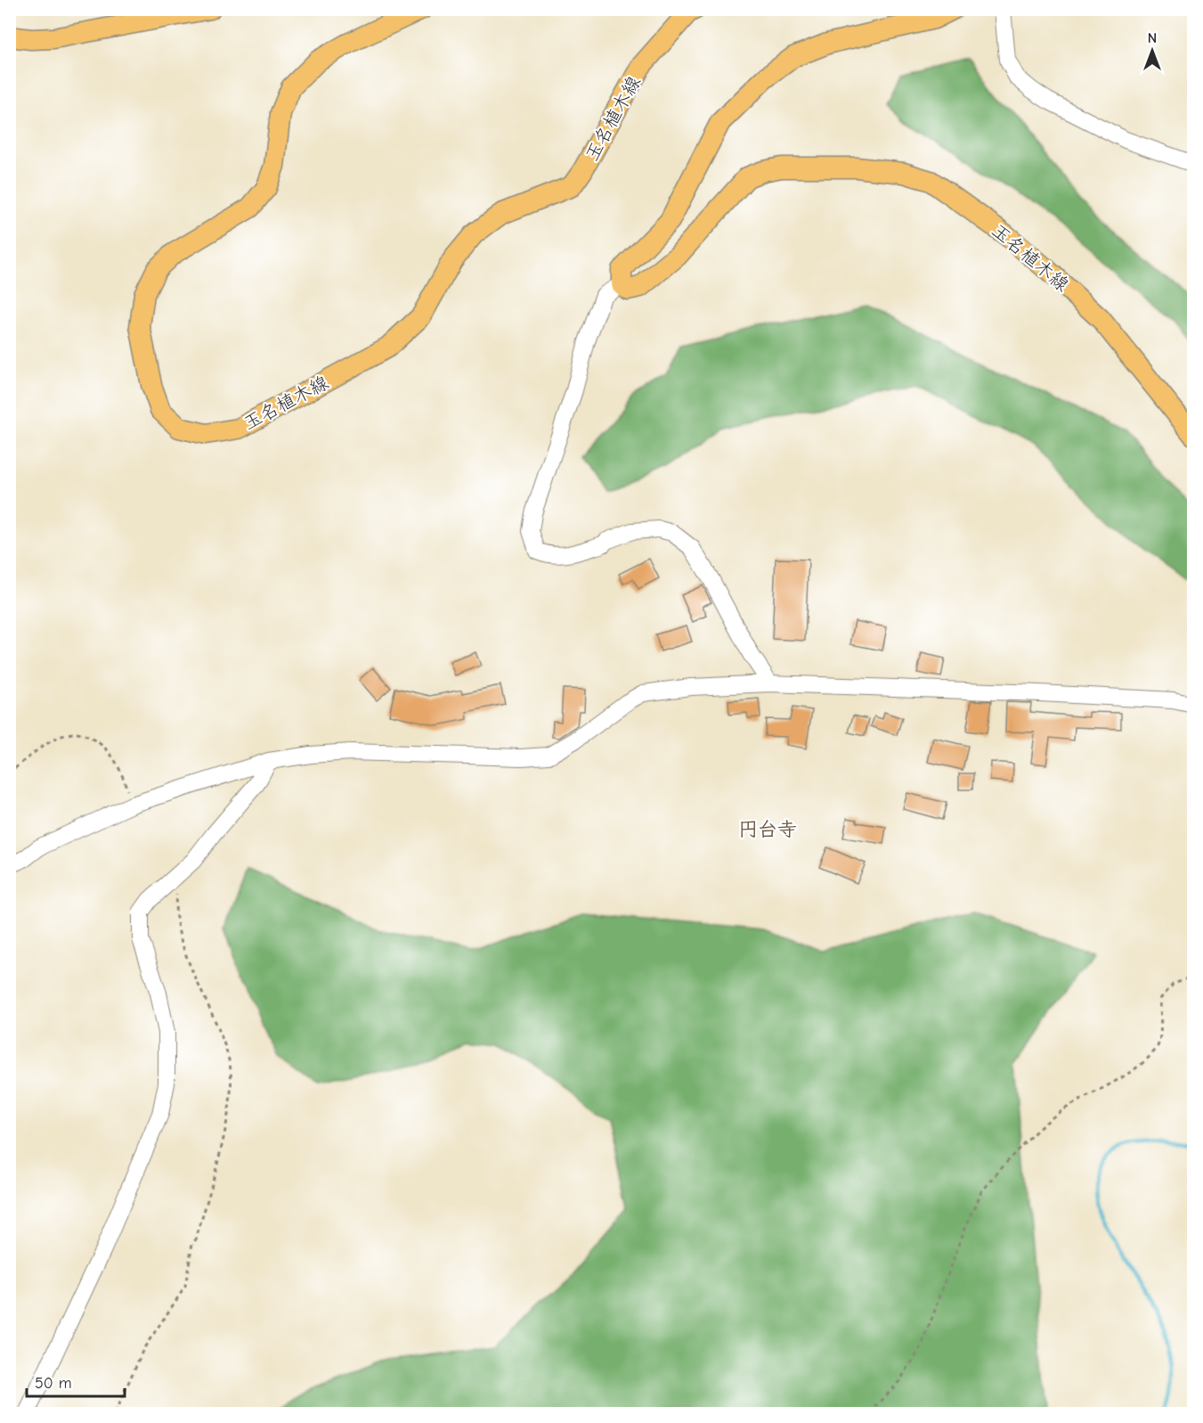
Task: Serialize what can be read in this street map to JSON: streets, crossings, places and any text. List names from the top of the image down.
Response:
{
  "streets": {
    "main road": ["玉名植木線"]
  },
  "districts": ["円台寺"],
  "scale_bar": "50 m",
  "north": "top"
}
